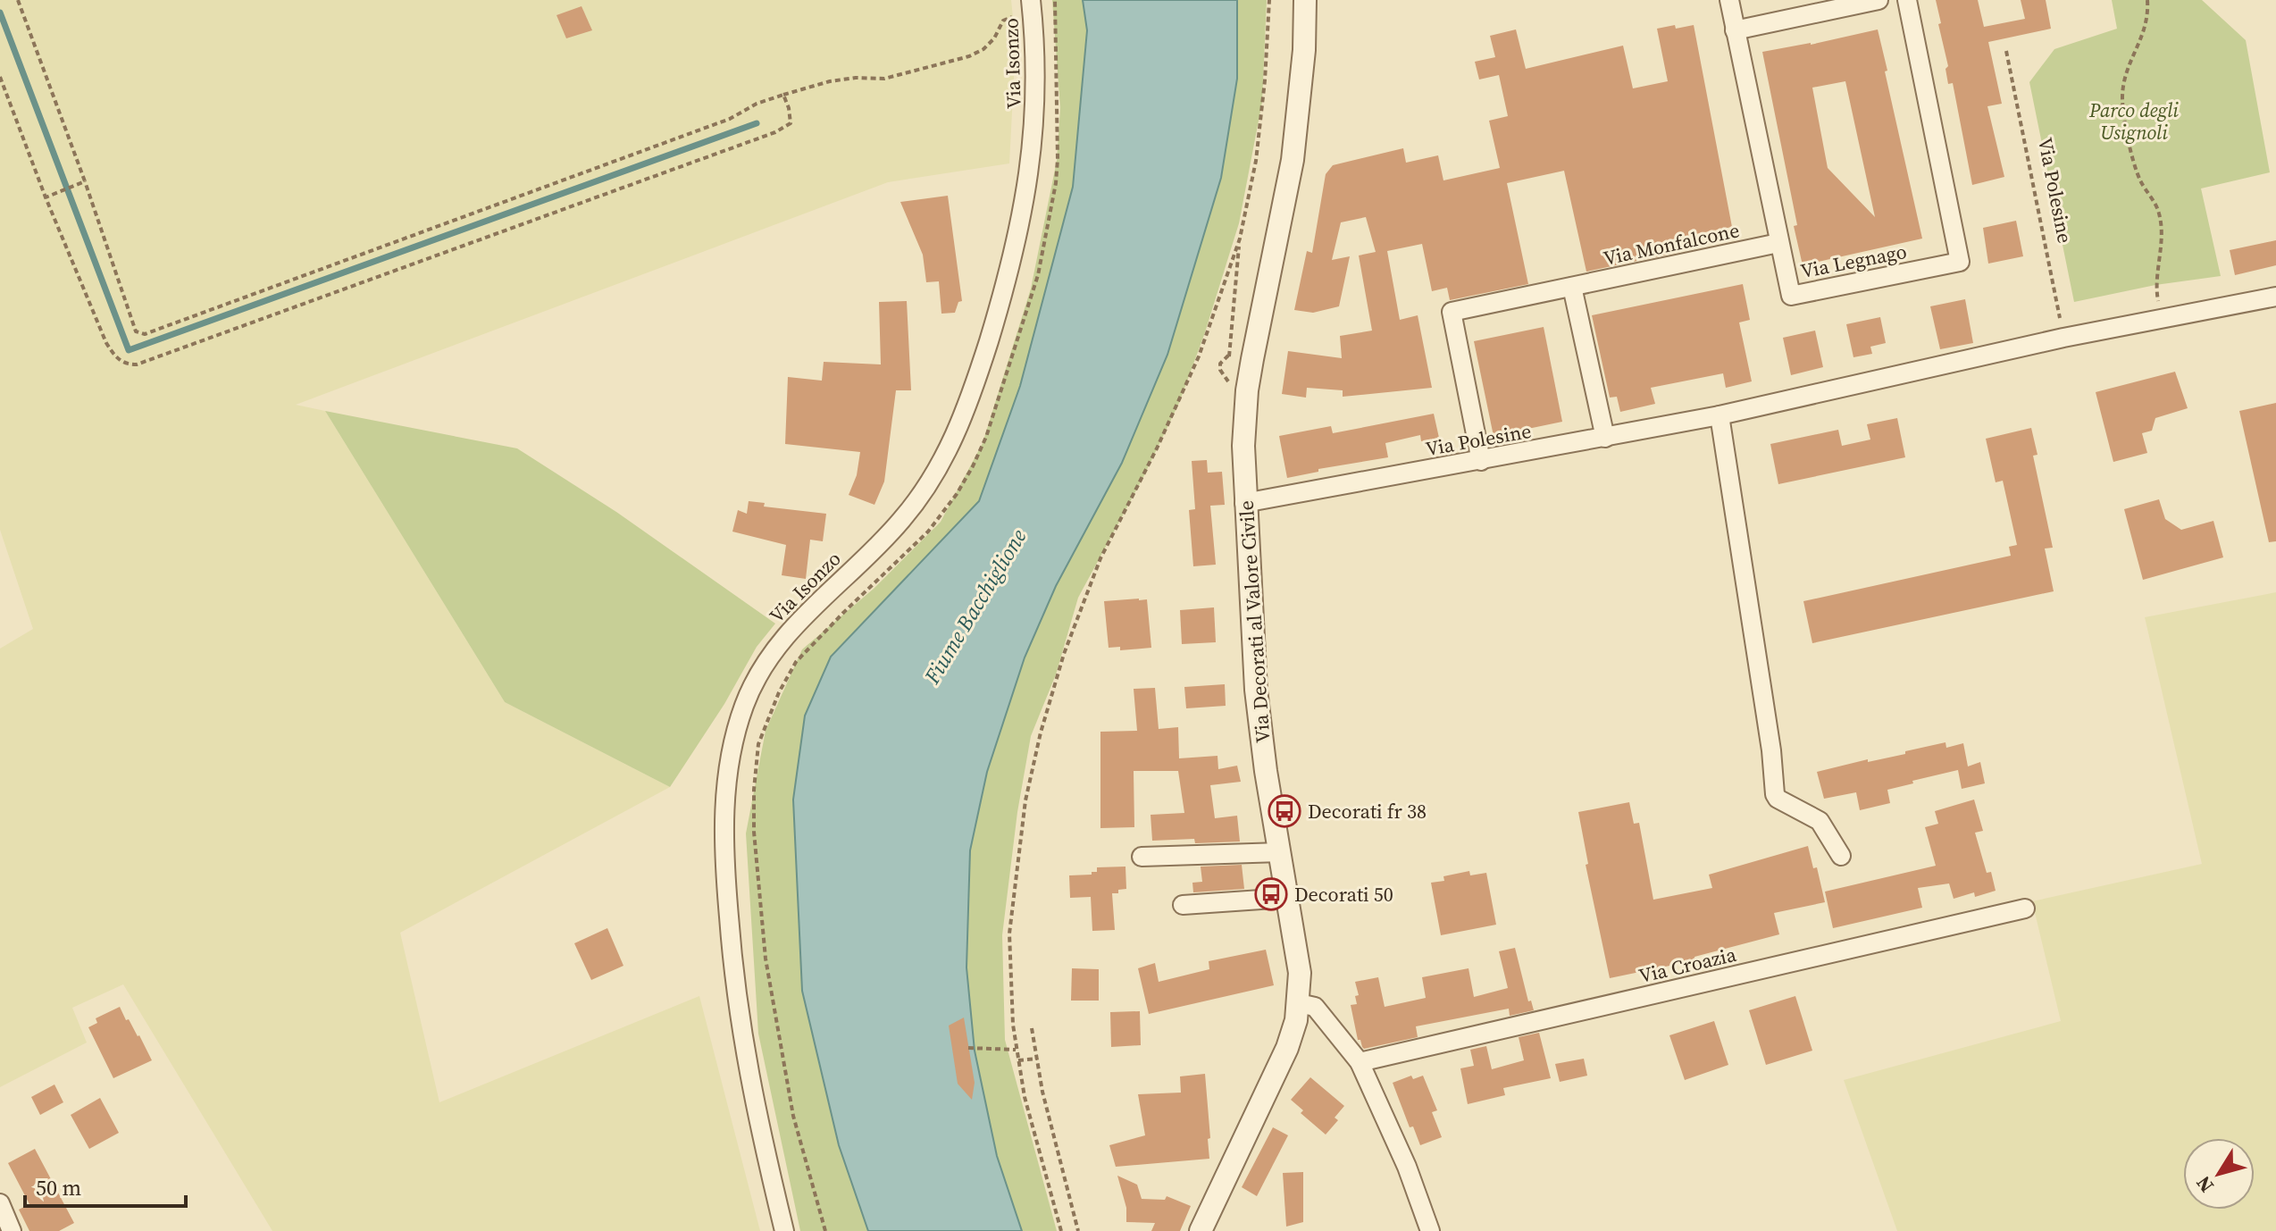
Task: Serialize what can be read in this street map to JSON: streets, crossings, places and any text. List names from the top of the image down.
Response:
{
  "streets": {
    "street": [
      "Via Isonzo",
      "Via Polesine",
      "Via Monfalcone",
      "Via Legnago",
      "Via Decorati al Valore Civile",
      "Via Croazia"
    ]
  },
  "crossings": [
    ["Via Polesine", "Via Monfalcone"],
    ["Via Polesine", "Via Decorati al Valore Civile"],
    ["Via Monfalcone", "Via Legnago"]
  ],
  "water": ["Fiume Bacchiglione"],
  "parks": ["Parco degli Usignoli"],
  "places": {
    "bus stop": ["Decorati fr 38", "Decorati 50"]
  },
  "scale_bar": "50 m",
  "north": "bottom left"
}
